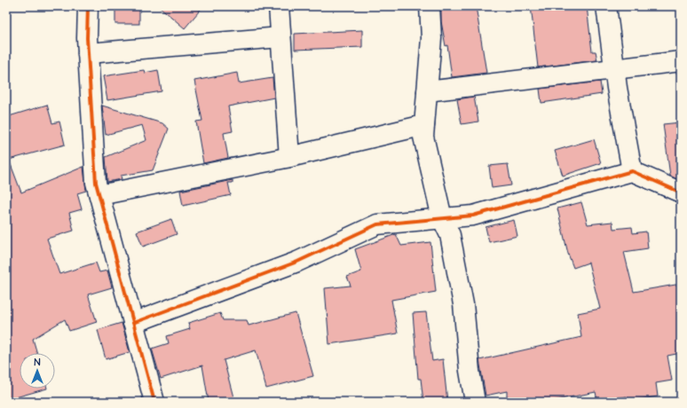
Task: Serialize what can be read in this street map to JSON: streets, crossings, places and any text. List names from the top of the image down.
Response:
{
  "north": "top"
}
